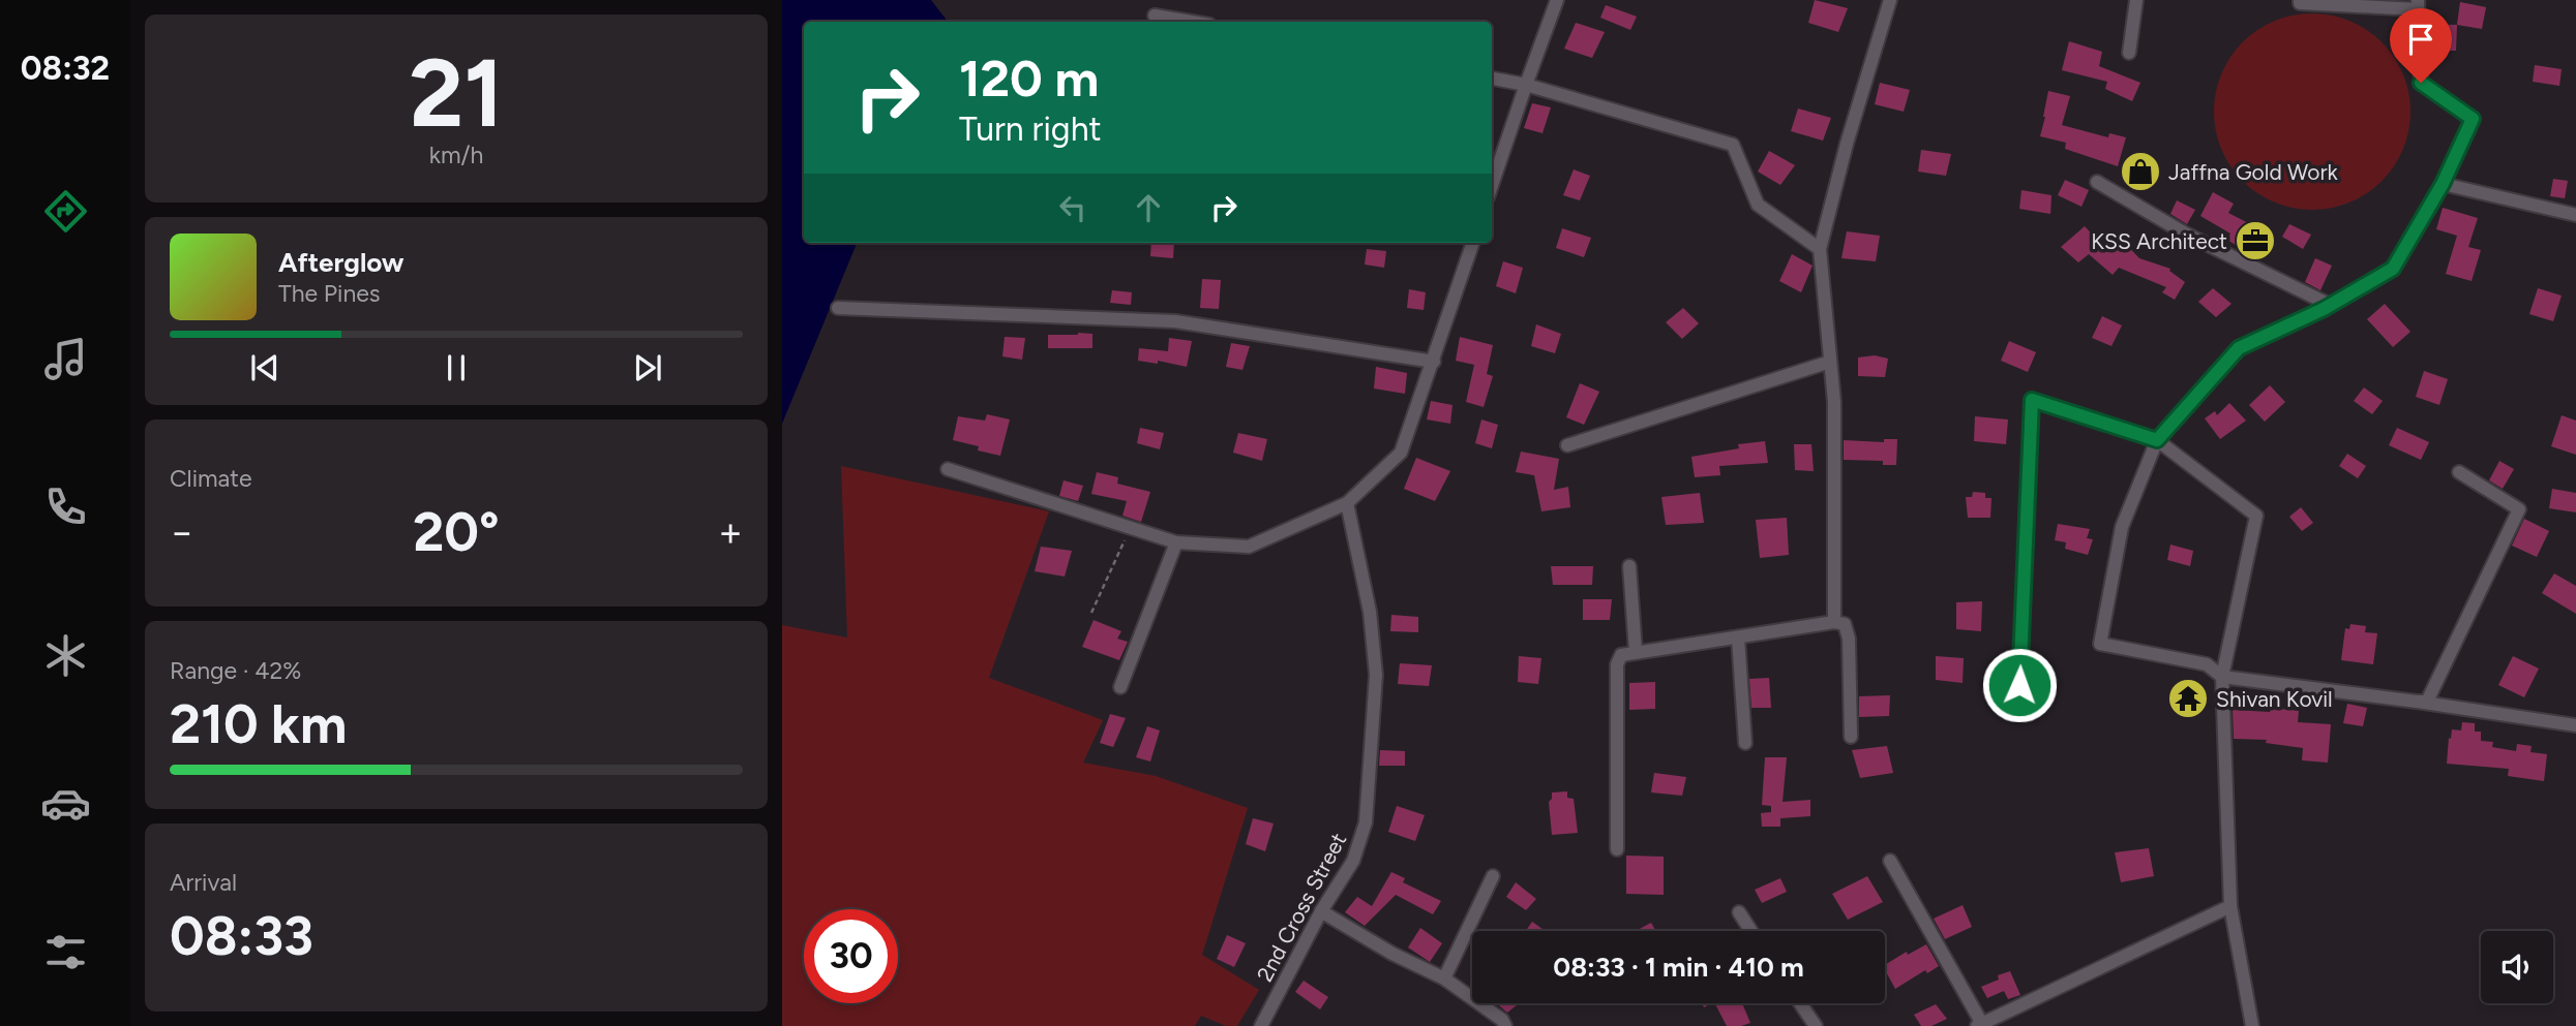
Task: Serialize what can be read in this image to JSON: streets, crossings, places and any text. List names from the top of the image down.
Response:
{
  "streets": {
    "street": ["2nd Cross Street"]
  },
  "places": {
    "shop": ["Jaffna Gold Work"],
    "office": ["KSS Architect"],
    "temple": ["Shivan Kovil"]
  },
  "page": {
    "tabs": "08:32",
    "tile": [
      ["21", "km/h"],
      "Climate",
      ["Range · 42%", "210 km"],
      ["Arrival", "08:33"]
    ],
    "turn": ["120 m", "Turn right"],
    "song": ["Afterglow", "The Pines"],
    "heat": ["−", "20°", "+"],
    "limit": "30",
    "trip": "08:33 · 1 min · 410 m"
  }
}
